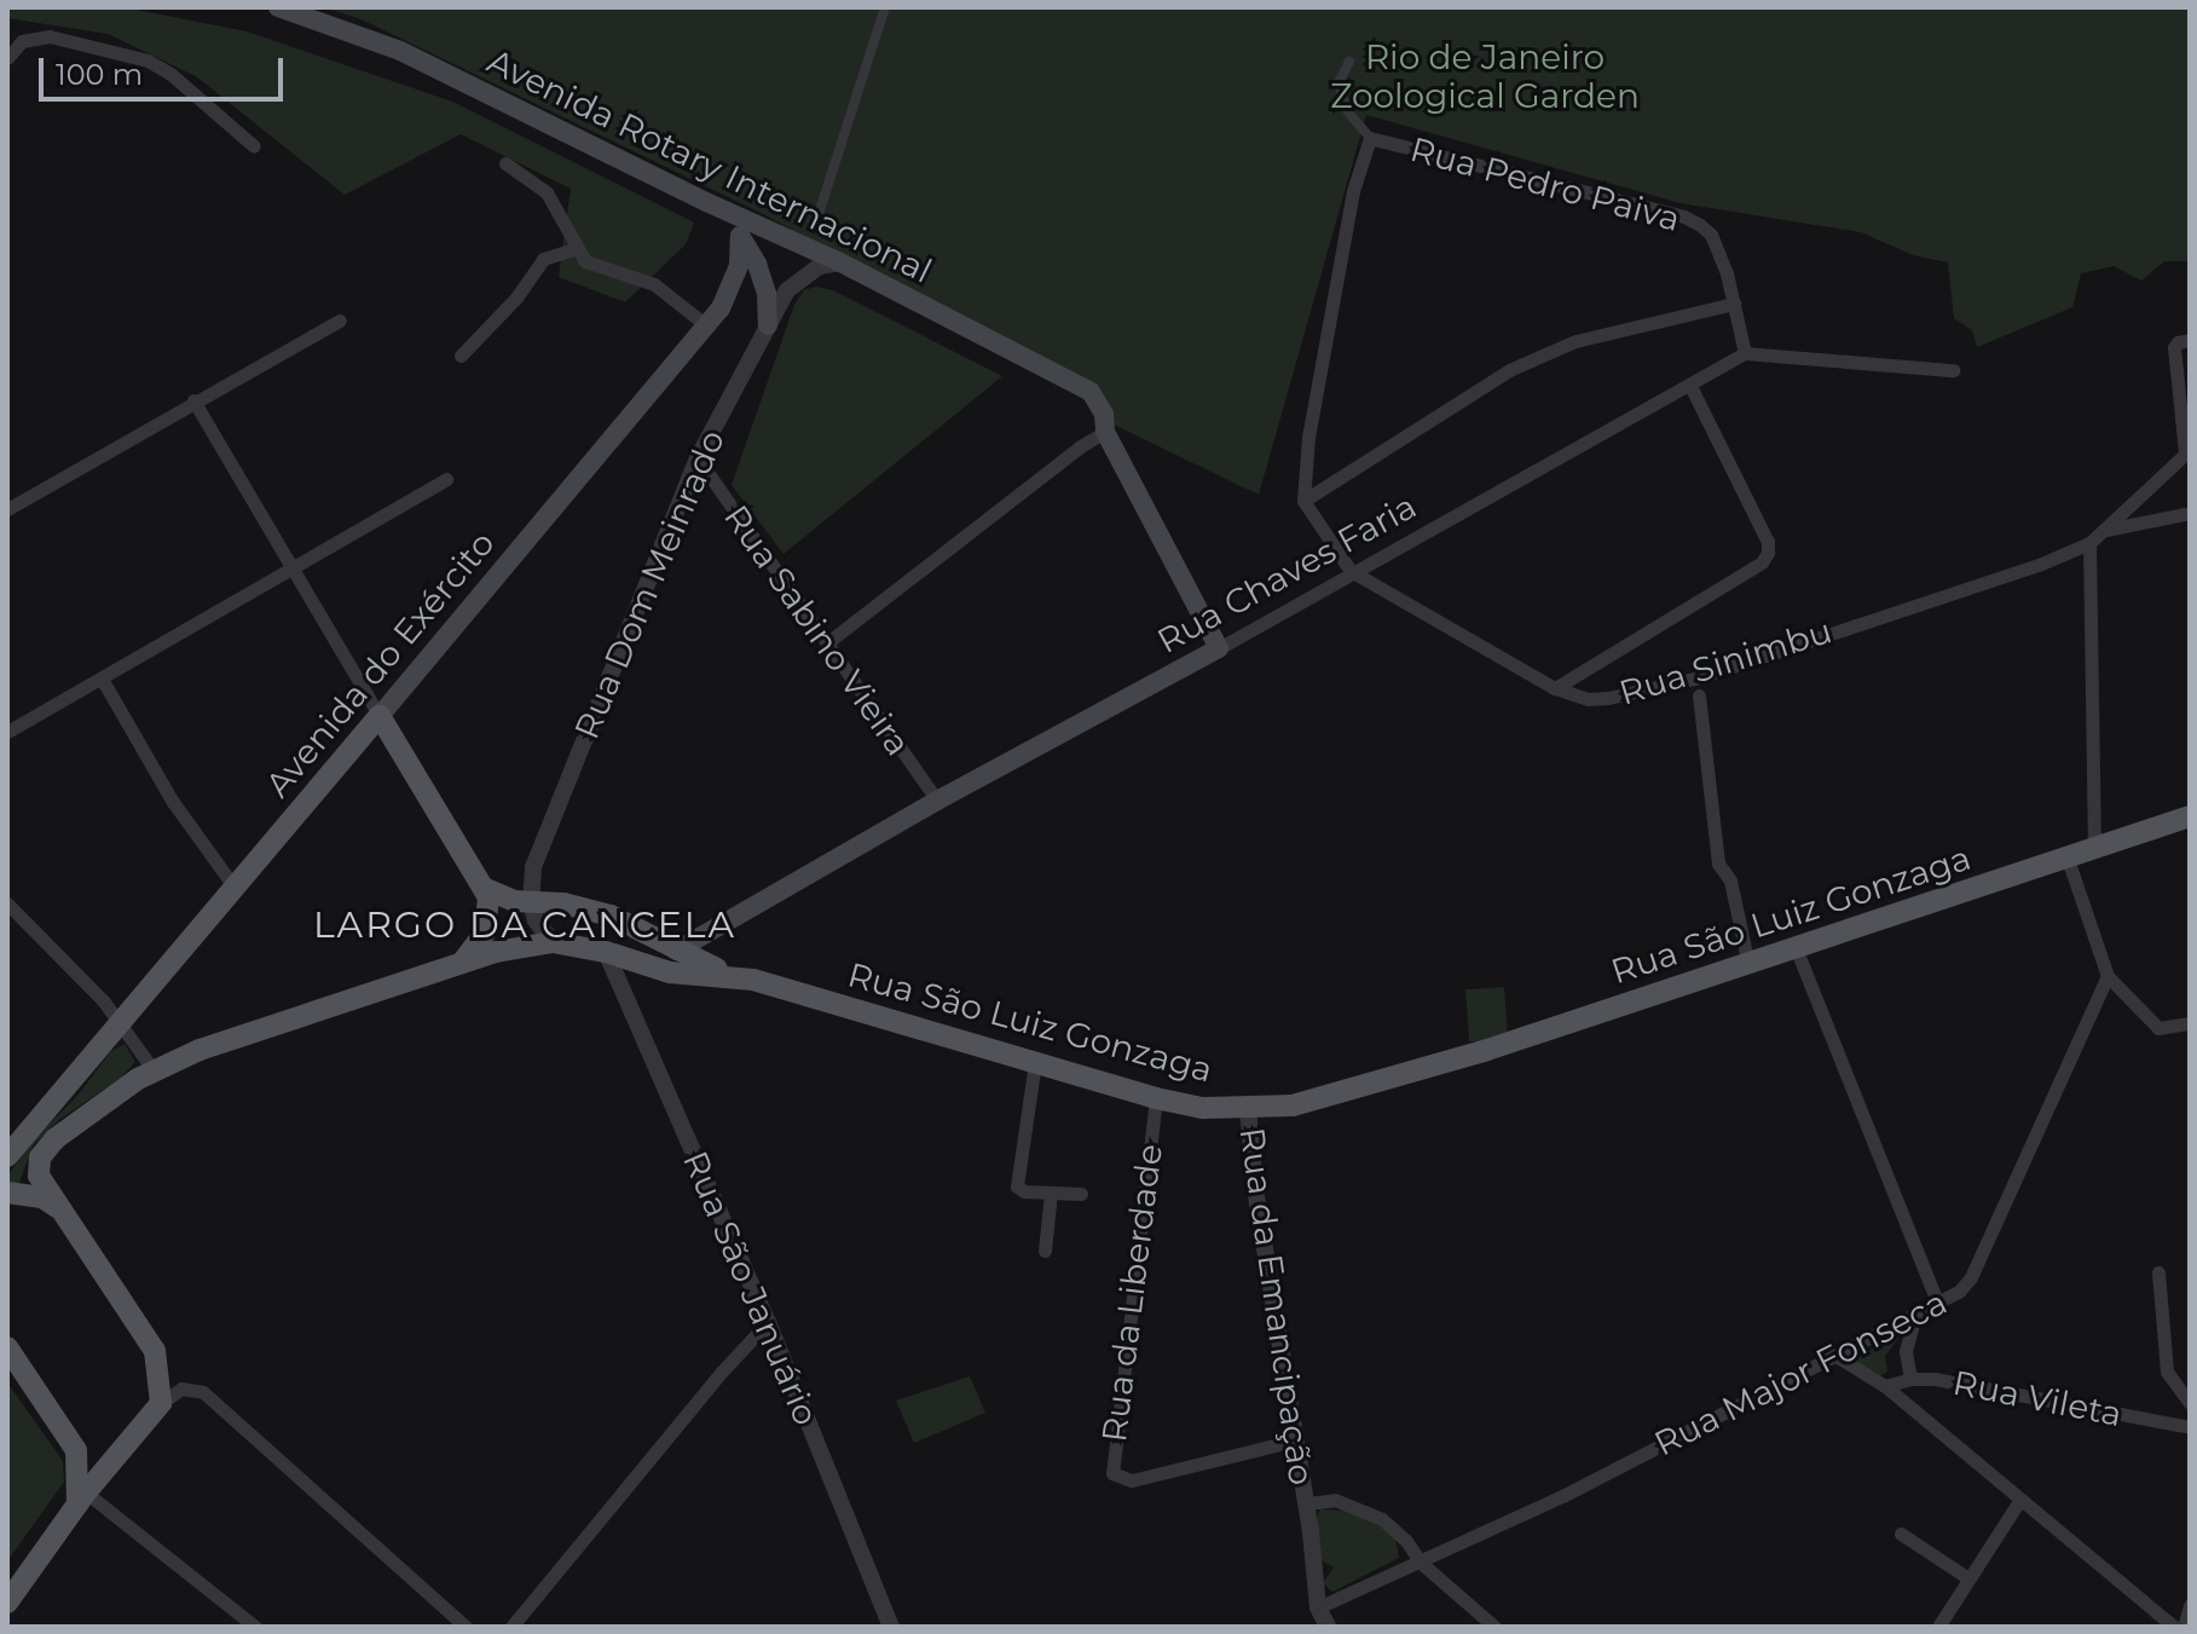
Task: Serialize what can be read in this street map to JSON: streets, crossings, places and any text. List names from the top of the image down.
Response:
{
  "streets": {
    "main road": [
      "Avenida Rotary Internacional",
      "Rua Chaves Faria",
      "Avenida do Exército",
      "Rua São Luiz Gonzaga"
    ],
    "street": [
      "Rua Pedro Paiva",
      "Rua Dom Meinrado",
      "Rua Sabino Vieira",
      "Rua Sinimbu",
      "Rua São Januário",
      "Rua da Liberdade",
      "Rua da Emancipação",
      "Rua Major Fonseca",
      "Rua Vileta"
    ]
  },
  "crossings": [
    ["Avenida Rotary Internacional", "Rua Dom Meinrado"],
    ["Rua Pedro Paiva", "Rua Chaves Faria"],
    ["Rua Chaves Faria", "Rua Sabino Vieira"],
    ["Rua Chaves Faria", "Rua Sinimbu"],
    ["Rua Dom Meinrado", "Rua Sabino Vieira"],
    ["Rua São Luiz Gonzaga", "Rua São Januário"],
    ["Rua São Luiz Gonzaga", "Rua da Liberdade"],
    ["Rua São Luiz Gonzaga", "Rua da Emancipação"],
    ["Rua da Liberdade", "Rua da Emancipação"],
    ["Rua da Emancipação", "Rua Major Fonseca"]
  ],
  "districts": ["LARGO DA CANCELA"],
  "parks": ["Rio de Janeiro Zoological Garden"],
  "scale_bar": "100 m"
}
